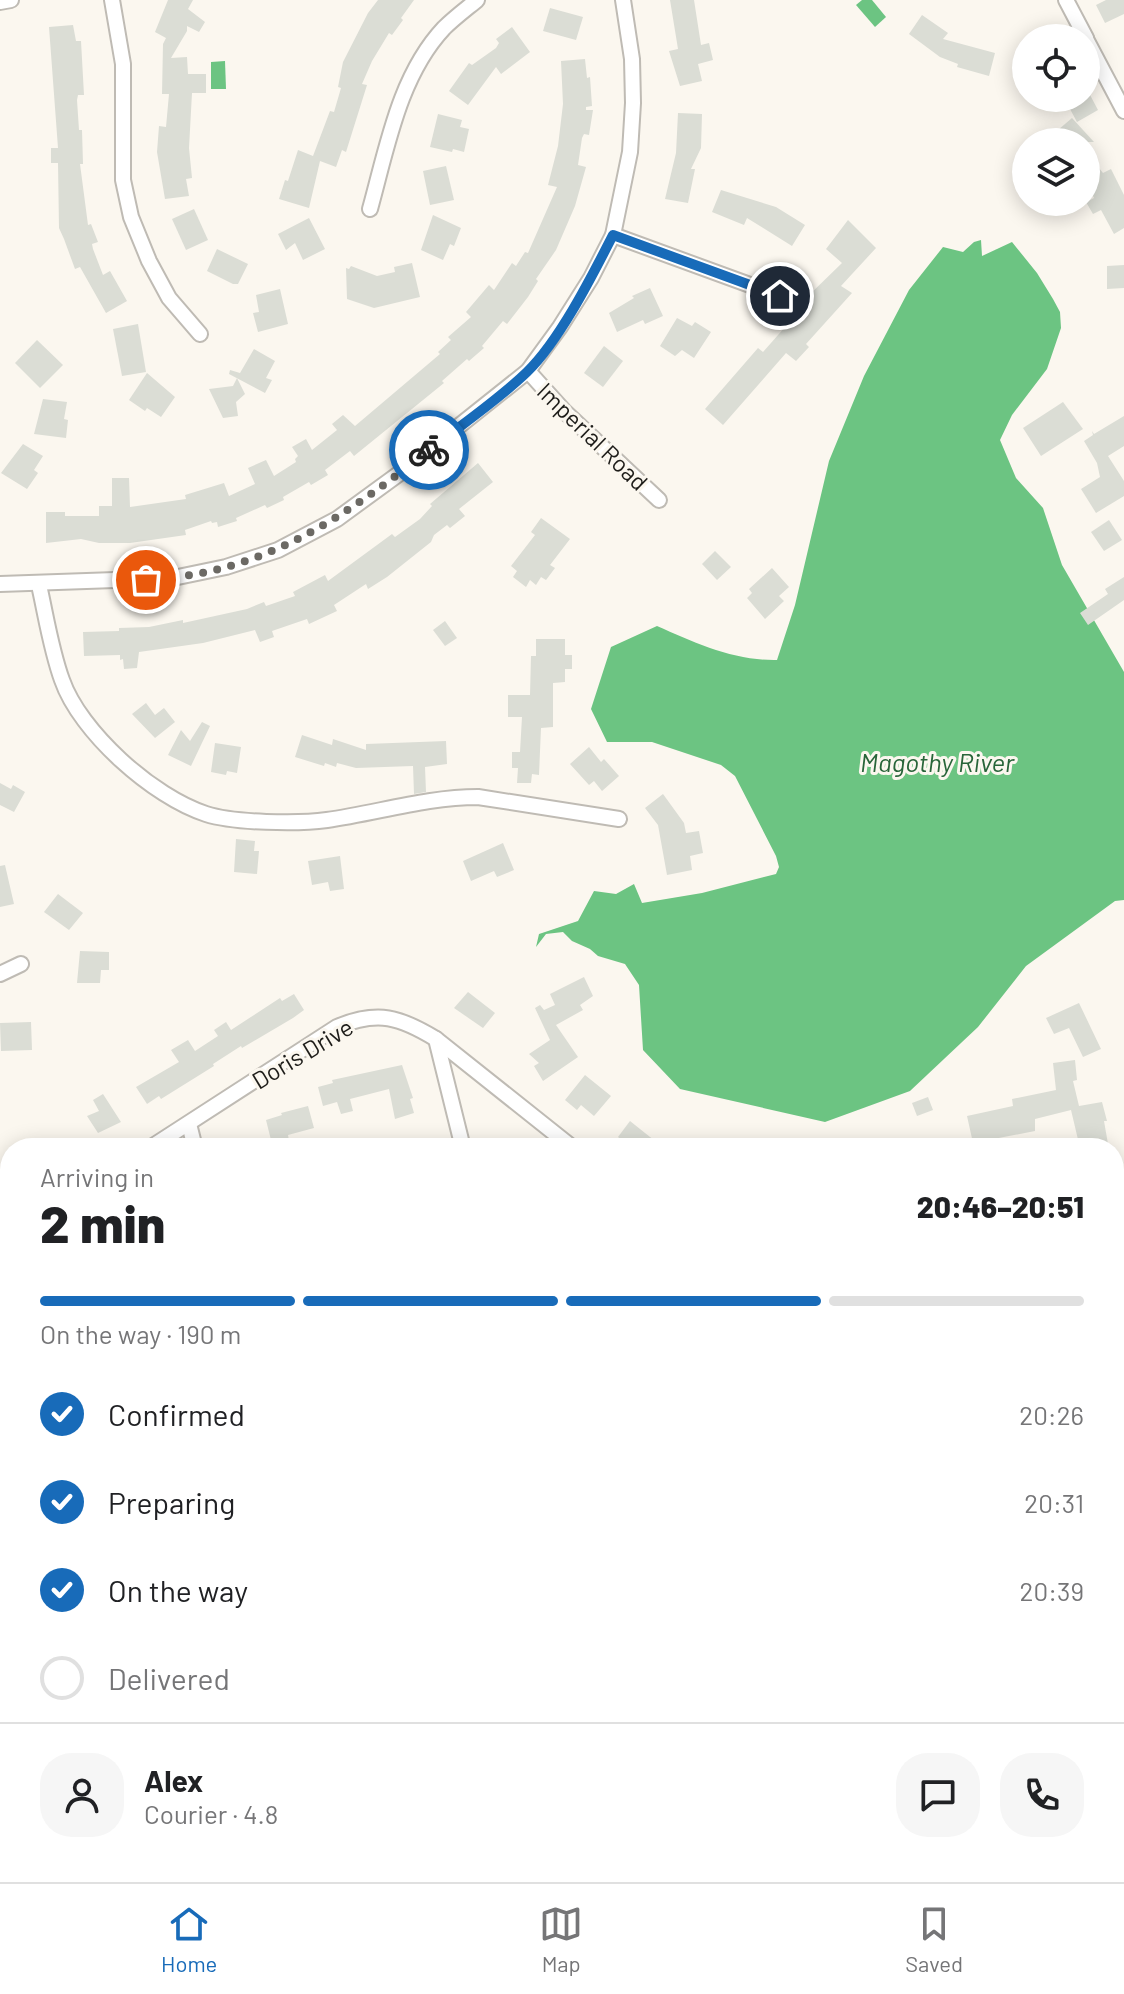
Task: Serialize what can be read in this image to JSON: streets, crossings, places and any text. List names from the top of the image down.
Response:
{
  "streets": {
    "street": ["Imperial Road", "Doris Drive"]
  },
  "water": ["Magothy River"],
  "page": {
    "heading": ["2 min", "Arriving in", "20:46–20:51"],
    "panel": ["Alex", "Courier · 4.8"],
    "bar": "On the way · 190 m",
    "list": [
      ["Confirmed", "20:26"],
      ["Preparing", "20:31"],
      ["On the way", "20:39"],
      "Delivered"
    ],
    "tabs": ["Home", "Map", "Saved"]
  }
}
